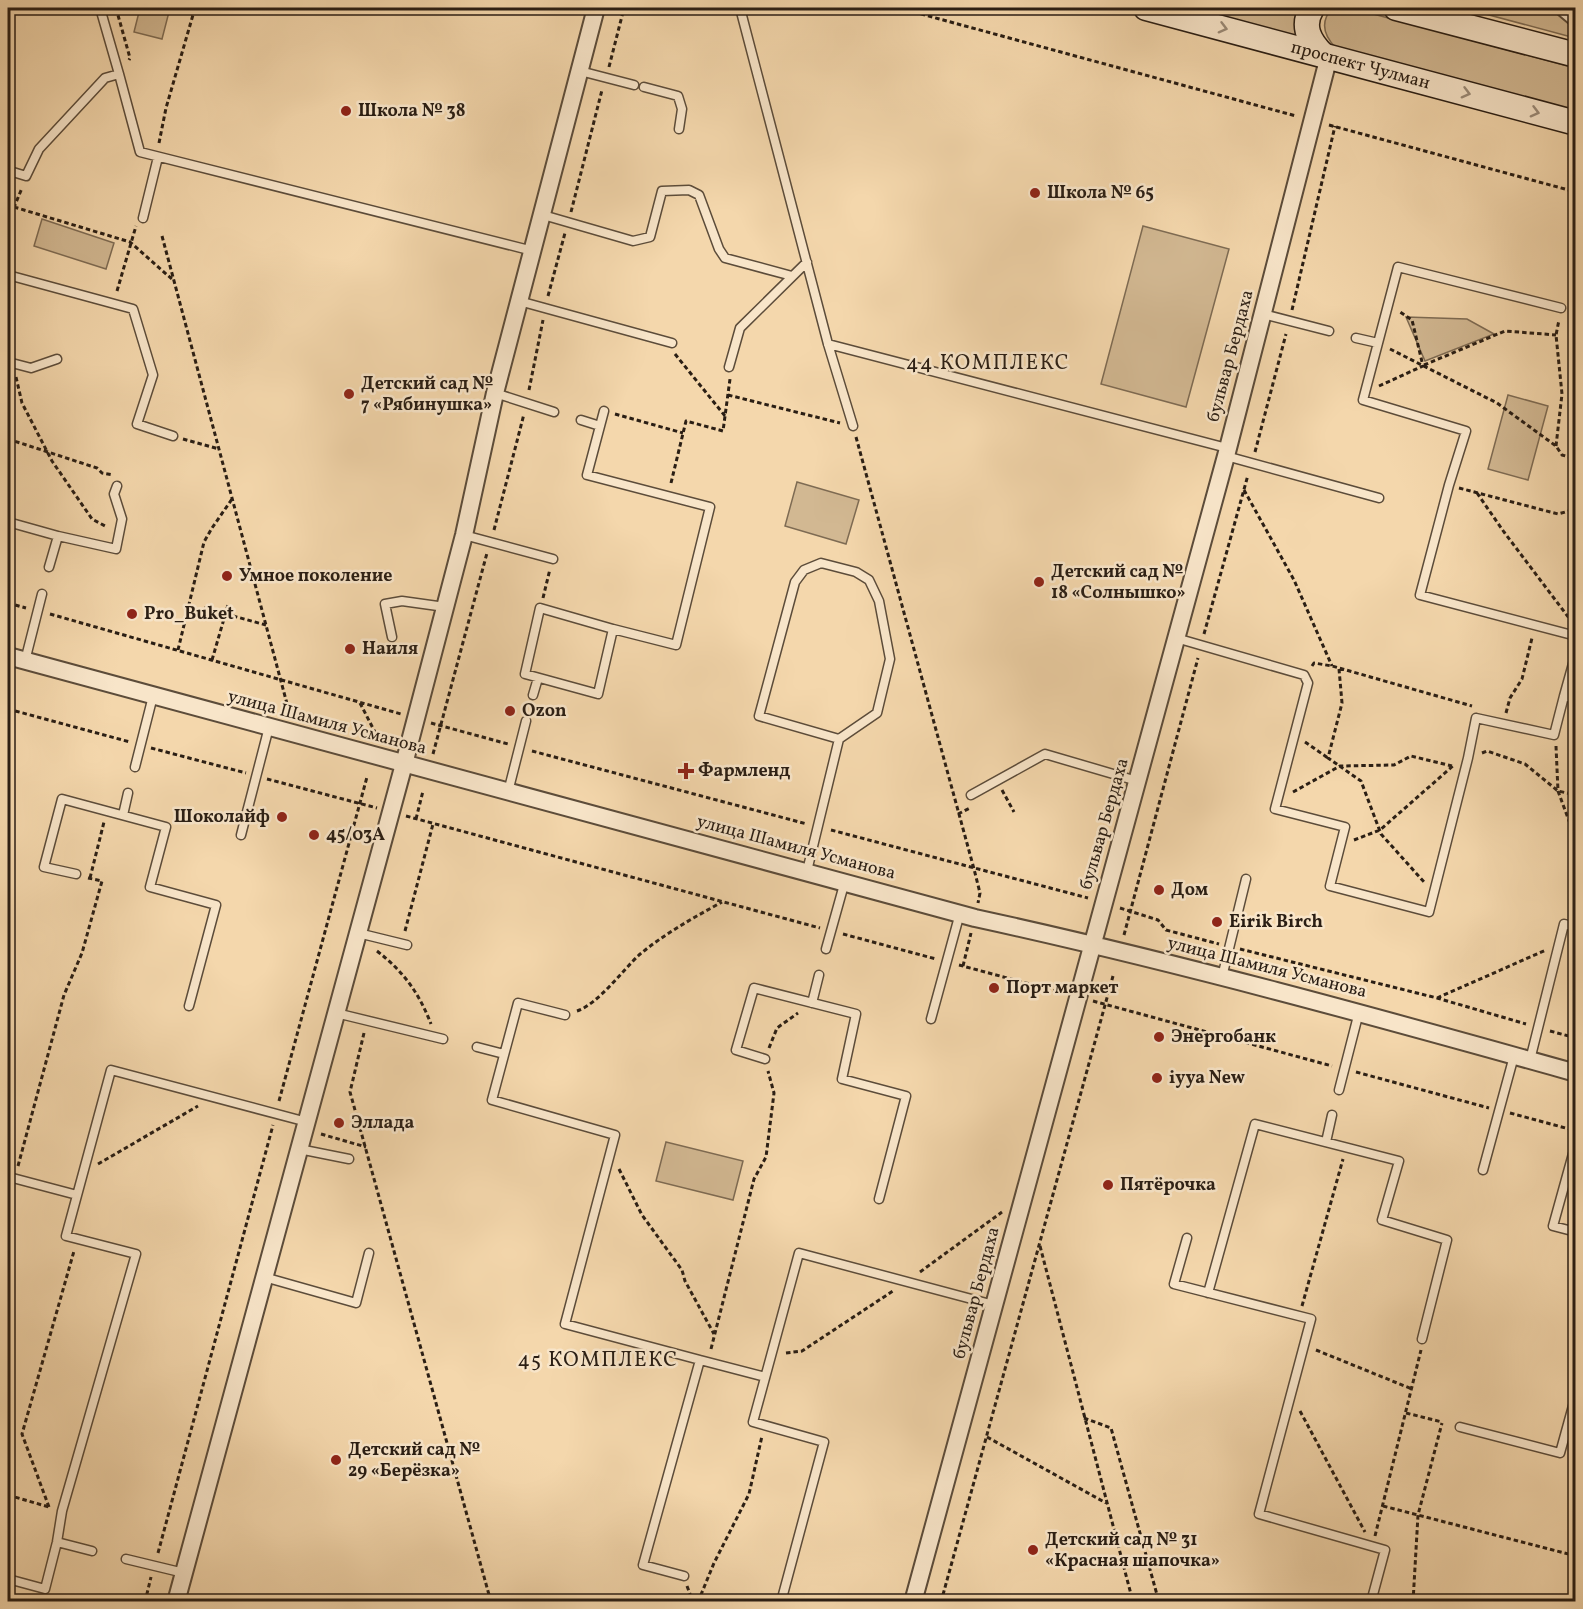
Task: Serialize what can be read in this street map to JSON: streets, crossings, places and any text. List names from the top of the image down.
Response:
{
  "streets": {
    "main road": ["проспект Чулман"],
    "street": ["бульвар Бердаха", "улица Шамиля Усманова"]
  },
  "crossings": [
    ["проспект Чулман", "бульвар Бердаха"],
    ["бульвар Бердаха", "улица Шамиля Усманова"]
  ],
  "districts": ["44 КОМПЛЕКС", "45 КОМПЛЕКС"],
  "places": {
    "other": [
      "Школа № 38",
      "Школа № 65",
      "Детский сад № 7 «Рябинушка»",
      "Умное поколение",
      "Детский сад № 18 «Солнышко»",
      "Pro_Buket",
      "Наиля",
      "Ozon",
      "Шоколайф",
      "45/03А",
      "Дом",
      "Eirik Birch",
      "Порт маркет",
      "Энергобанк",
      "iyya New",
      "Эллада",
      "Пятёрочка",
      "Детский сад № 29 «Берёзка»",
      "Детский сад № 31 «Красная шапочка»"
    ],
    "health": ["Фармленд"]
  }
}
